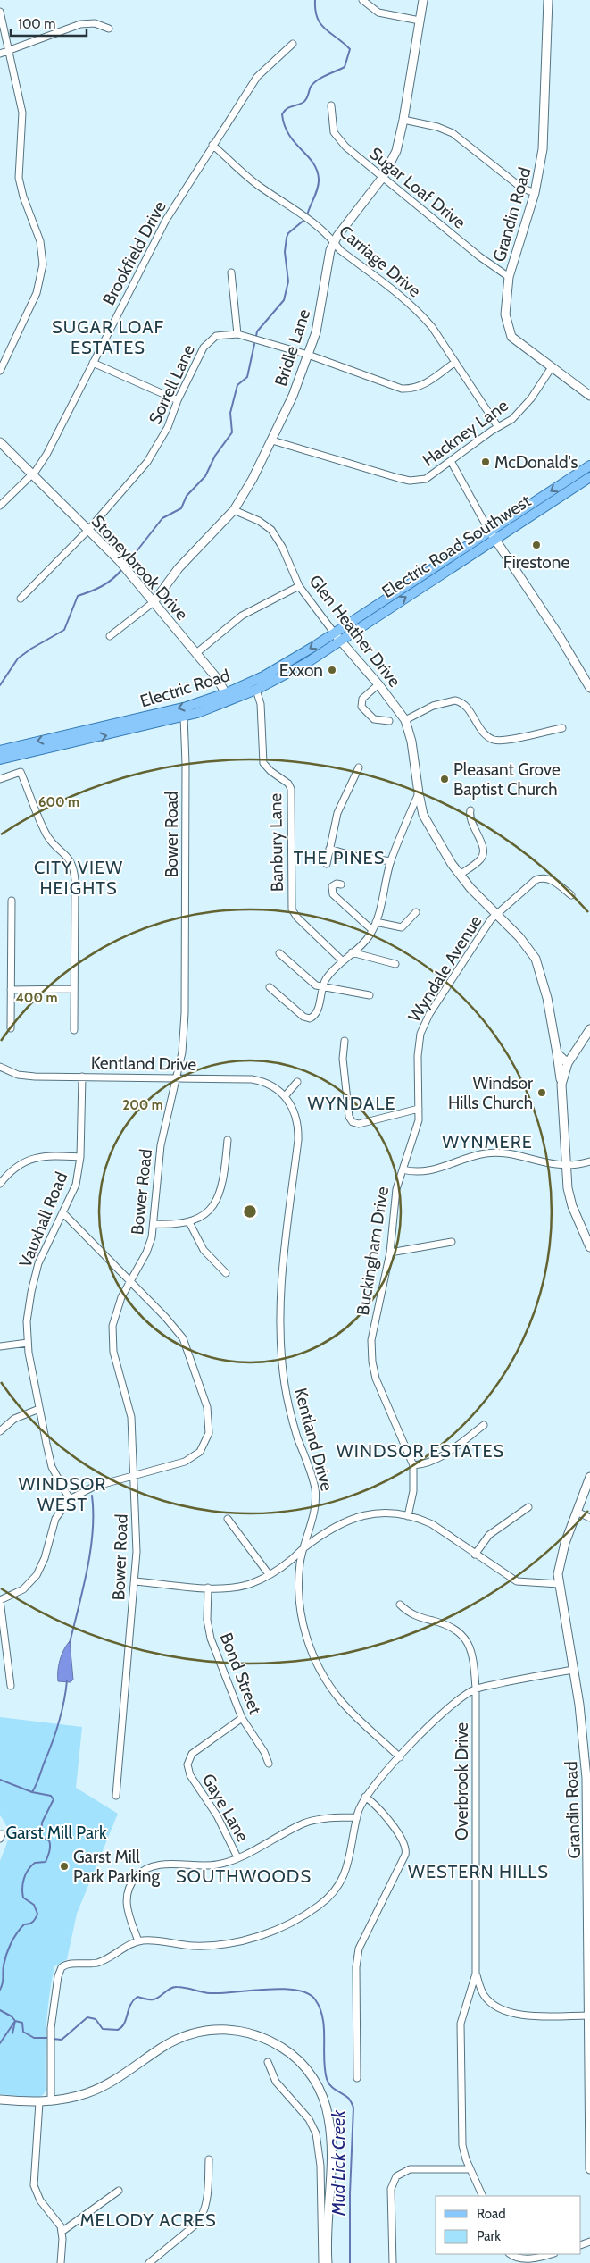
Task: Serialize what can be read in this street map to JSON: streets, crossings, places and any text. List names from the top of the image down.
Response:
{
  "streets": {
    "main road": ["Electric Road Southwest", "Electric Road"],
    "street": [
      "Sugar Loaf Drive",
      "Grandin Road",
      "Brookfield Drive",
      "Carriage Drive",
      "Bridle Lane",
      "Sorrell Lane",
      "Hackney Lane",
      "Stoneybrook Drive",
      "Glen Heather Drive",
      "Bower Road",
      "Banbury Lane",
      "Wyndale Avenue",
      "Kentland Drive",
      "Vauxhall Road",
      "Buckingham Drive",
      "Bond Street",
      "Overbrook Drive",
      "Gaye Lane"
    ]
  },
  "crossings": [
    ["Sugar Loaf Drive", "Grandin Road"],
    ["Sugar Loaf Drive", "Bridle Lane"],
    ["Grandin Road", "Hackney Lane"],
    ["Brookfield Drive", "Carriage Drive"],
    ["Brookfield Drive", "Stoneybrook Drive"],
    ["Carriage Drive", "Bridle Lane"],
    ["Carriage Drive", "Sorrell Lane"],
    ["Carriage Drive", "Hackney Lane"],
    ["Bridle Lane", "Sorrell Lane"],
    ["Bridle Lane", "Hackney Lane"],
    ["Bridle Lane", "Stoneybrook Drive"],
    ["Bridle Lane", "Glen Heather Drive"],
    ["Sorrell Lane", "Stoneybrook Drive"],
    ["Electric Road Southwest", "Glen Heather Drive"],
    ["Electric Road Southwest", "Electric Road"],
    ["Stoneybrook Drive", "Electric Road"],
    ["Glen Heather Drive", "Electric Road"],
    ["Glen Heather Drive", "Wyndale Avenue"],
    ["Electric Road", "Bower Road"],
    ["Electric Road", "Banbury Lane"],
    ["Bower Road", "Kentland Drive"],
    ["Wyndale Avenue", "Buckingham Drive"],
    ["Kentland Drive", "Vauxhall Road"],
    ["Bond Street", "Gaye Lane"]
  ],
  "districts": [
    "SUGAR LOAF ESTATES",
    "THE PINES",
    "CITY VIEW HEIGHTS",
    "WYNDALE",
    "WYNMERE",
    "WINDSOR ESTATES",
    "WINDSOR WEST",
    "WESTERN HILLS",
    "SOUTHWOODS",
    "MELODY ACRES"
  ],
  "water": ["Mud Lick Creek"],
  "parks": ["Garst Mill Park"],
  "places": [
    "McDonald's",
    "Firestone",
    "Exxon",
    "Pleasant Grove Baptist Church",
    "Windsor Hills Church",
    "Garst Mill Park Parking"
  ],
  "legend": ["Road", "Park"],
  "scale_bar": "100 m",
  "rings": ["600 m", "400 m", "200 m"]
}
